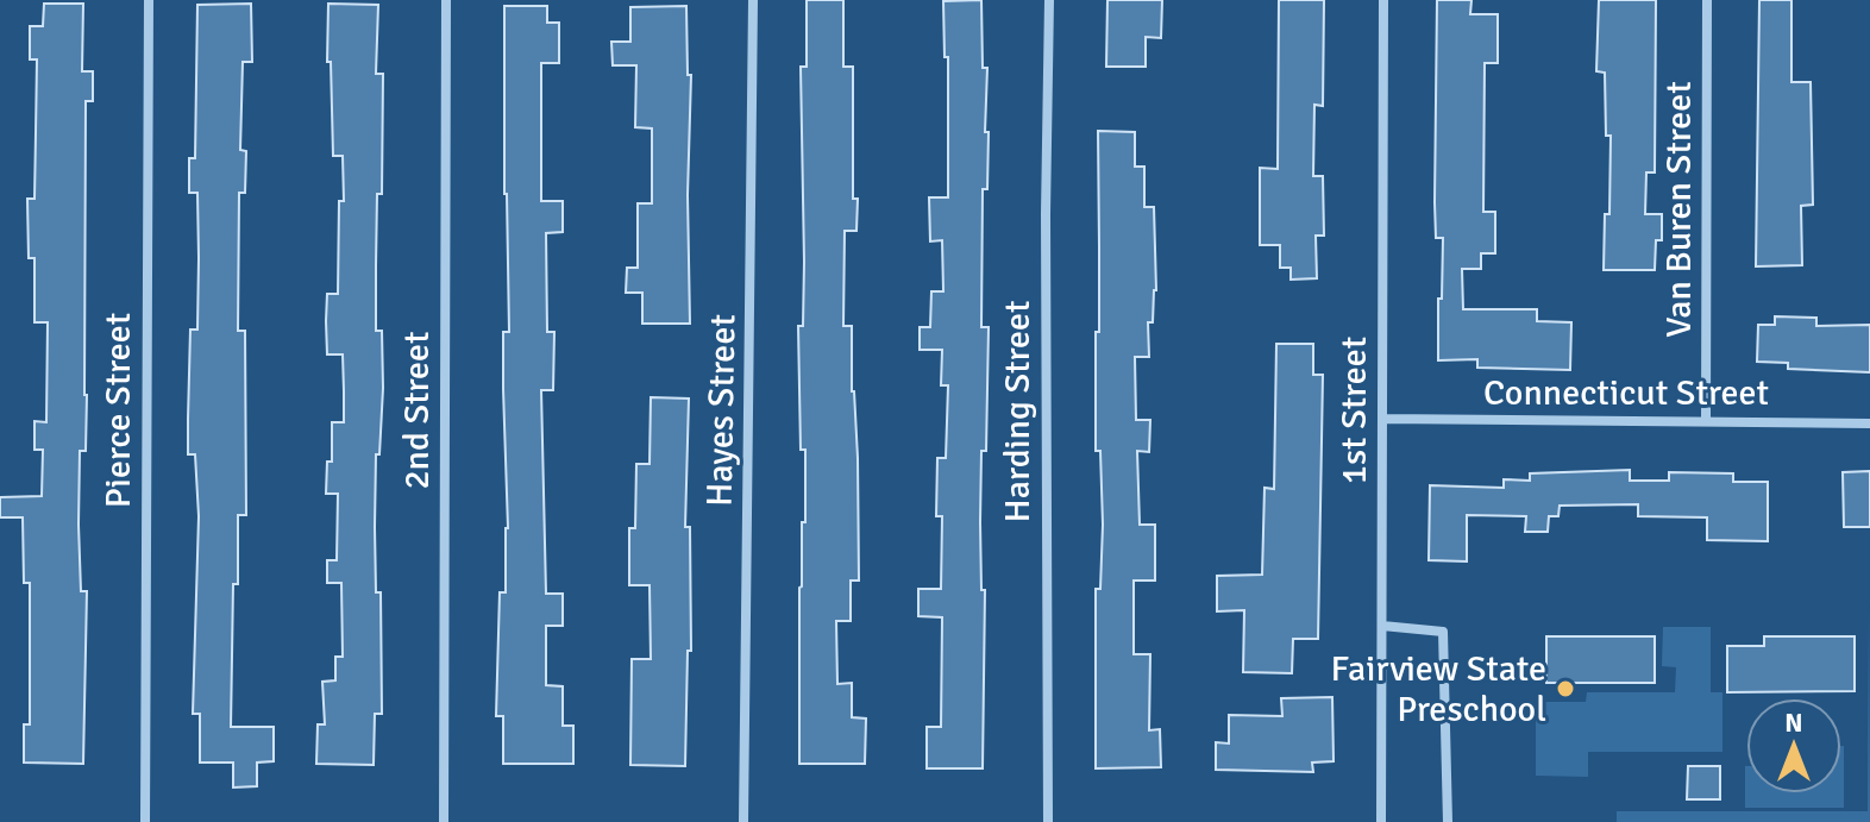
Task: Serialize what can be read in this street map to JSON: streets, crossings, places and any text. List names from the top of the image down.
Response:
{
  "streets": {
    "street": [
      "Van Buren Street",
      "Connecticut Street",
      "Pierce Street",
      "2nd Street",
      "Hayes Street",
      "1st Street",
      "Harding Street"
    ]
  },
  "crossings": [
    ["Van Buren Street", "Connecticut Street"],
    ["Connecticut Street", "1st Street"]
  ],
  "places": ["Fairview State Preschool"],
  "north": "top"
}
